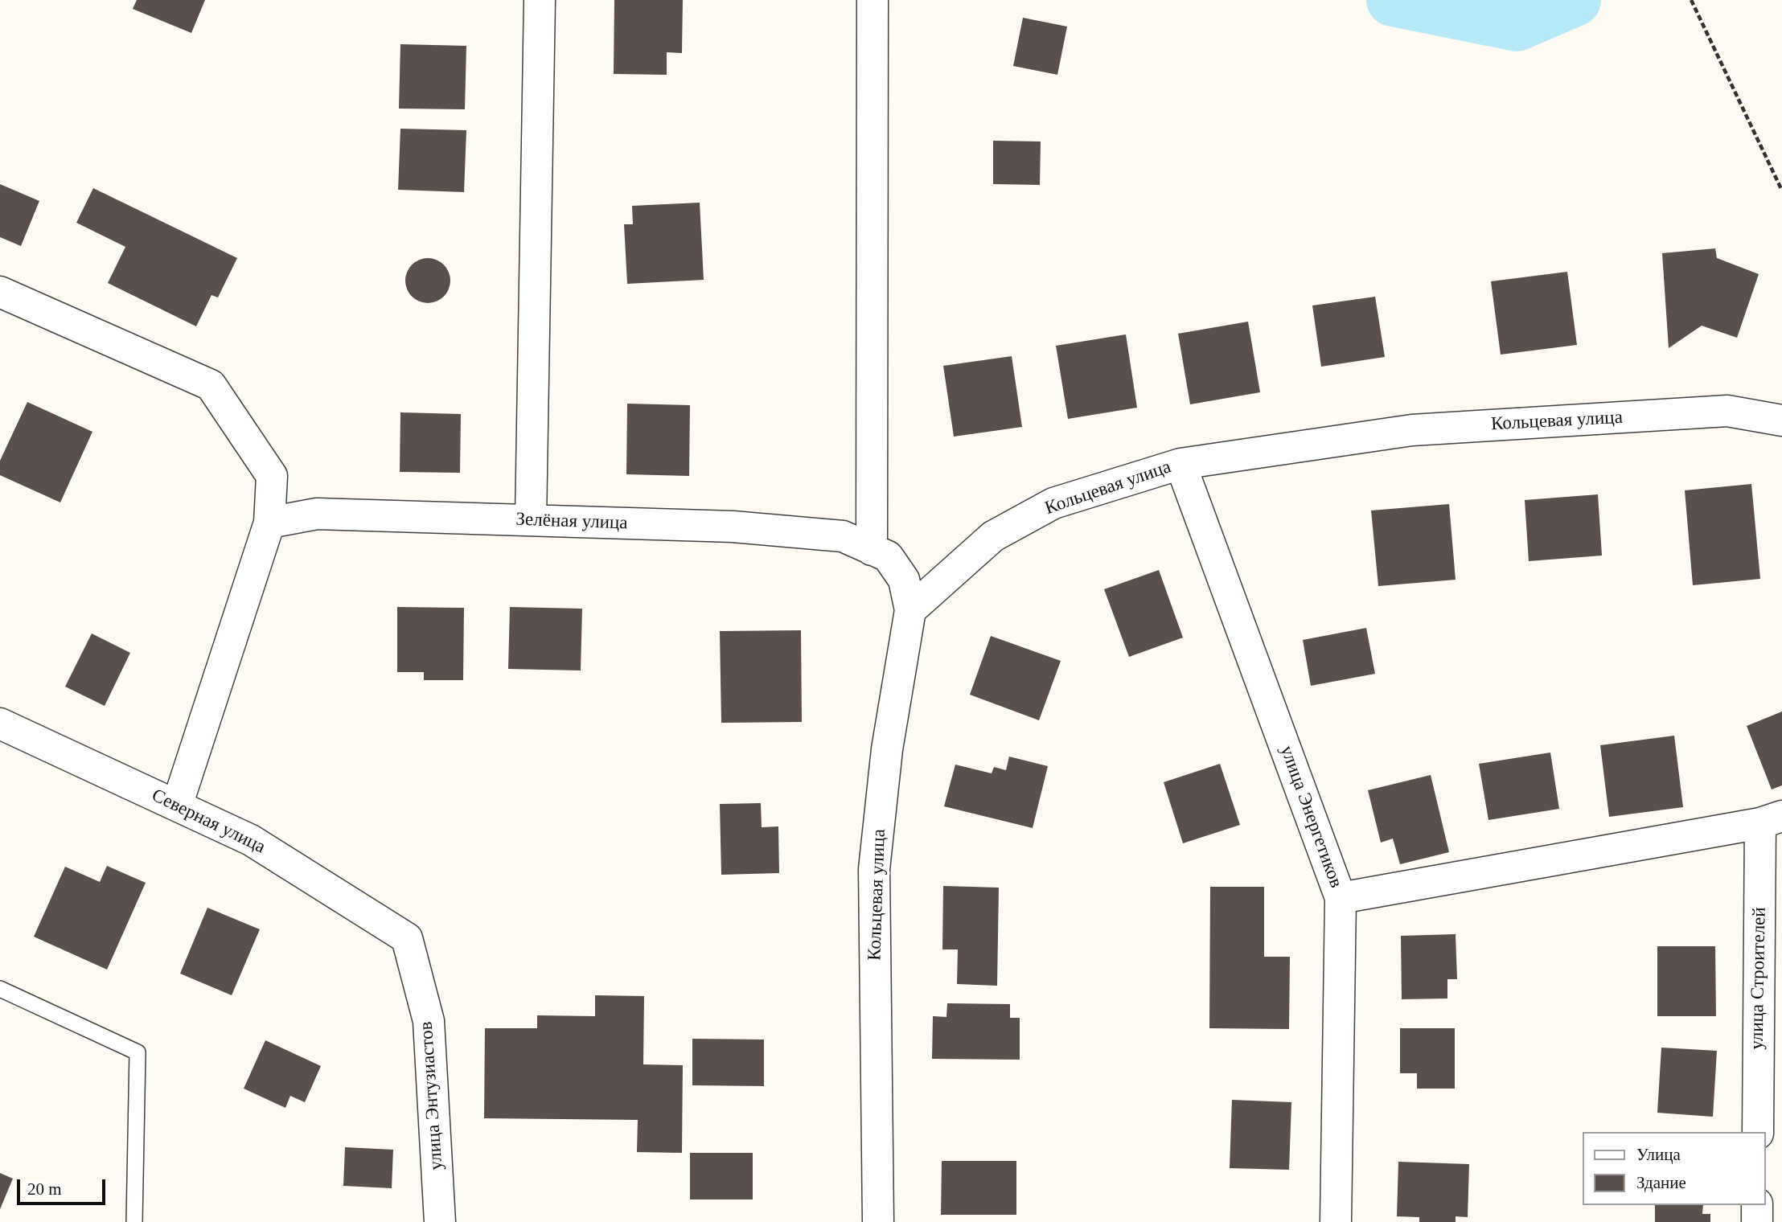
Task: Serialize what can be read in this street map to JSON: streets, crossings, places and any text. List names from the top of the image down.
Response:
{
  "streets": {
    "street": [
      "Кольцевая улица",
      "Зелёная улица",
      "улица Энергетиков",
      "Северная улица",
      "улица Строителей",
      "улица Энтузиастов"
    ]
  },
  "crossings": [
    ["Кольцевая улица", "Зелёная улица"],
    ["Кольцевая улица", "улица Энергетиков"],
    ["Северная улица", "улица Энтузиастов"]
  ],
  "legend": ["Улица", "Здание"],
  "scale_bar": "20 m"
}
